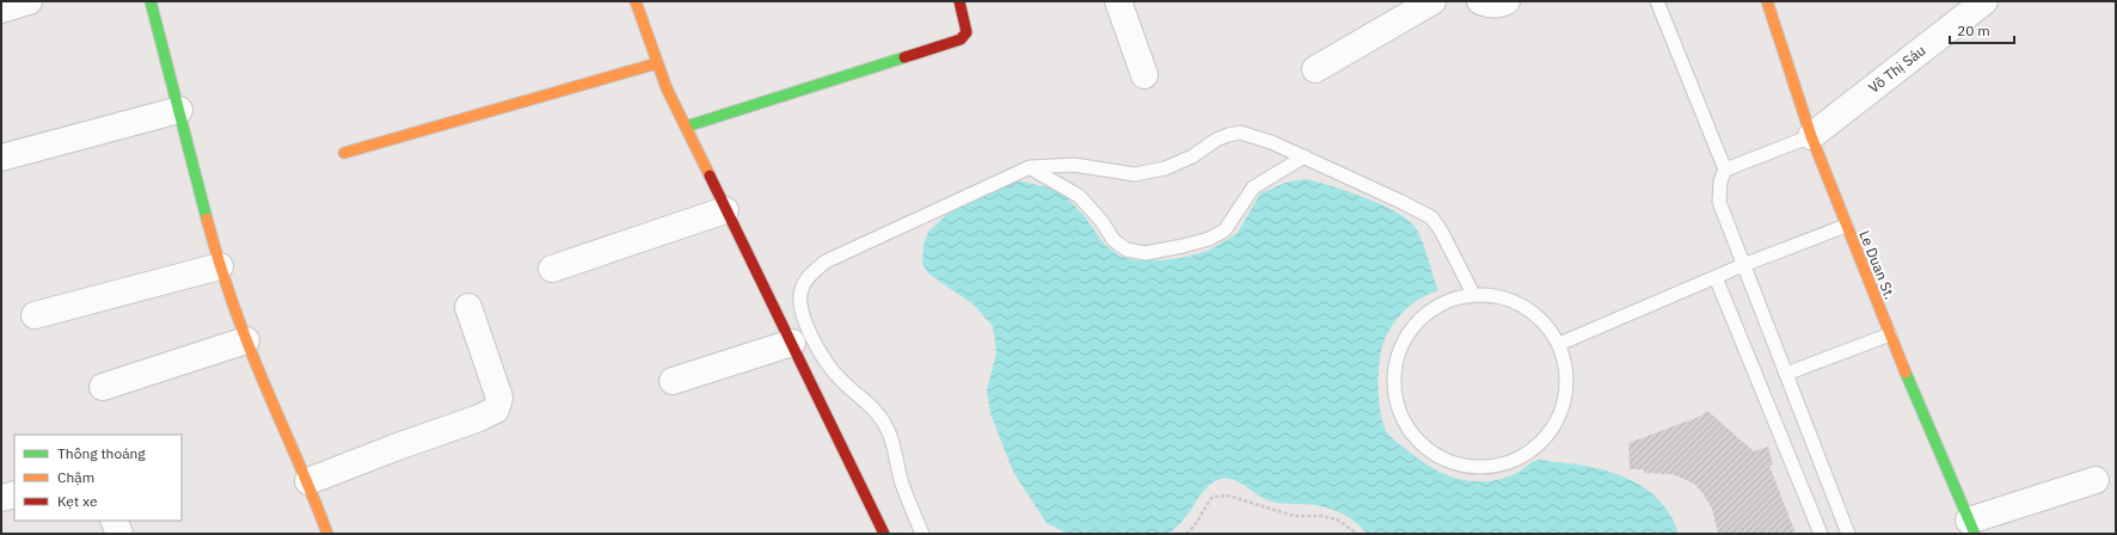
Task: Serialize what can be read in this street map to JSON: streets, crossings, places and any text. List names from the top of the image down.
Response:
{
  "streets": {
    "street": ["Võ Thị Sáu", "Le Duan St."]
  },
  "crossings": [
    ["Võ Thị Sáu", "Le Duan St."]
  ],
  "legend": ["Thông thoáng", "Chậm", "Kẹt xe"],
  "scale_bar": "20 m"
}
